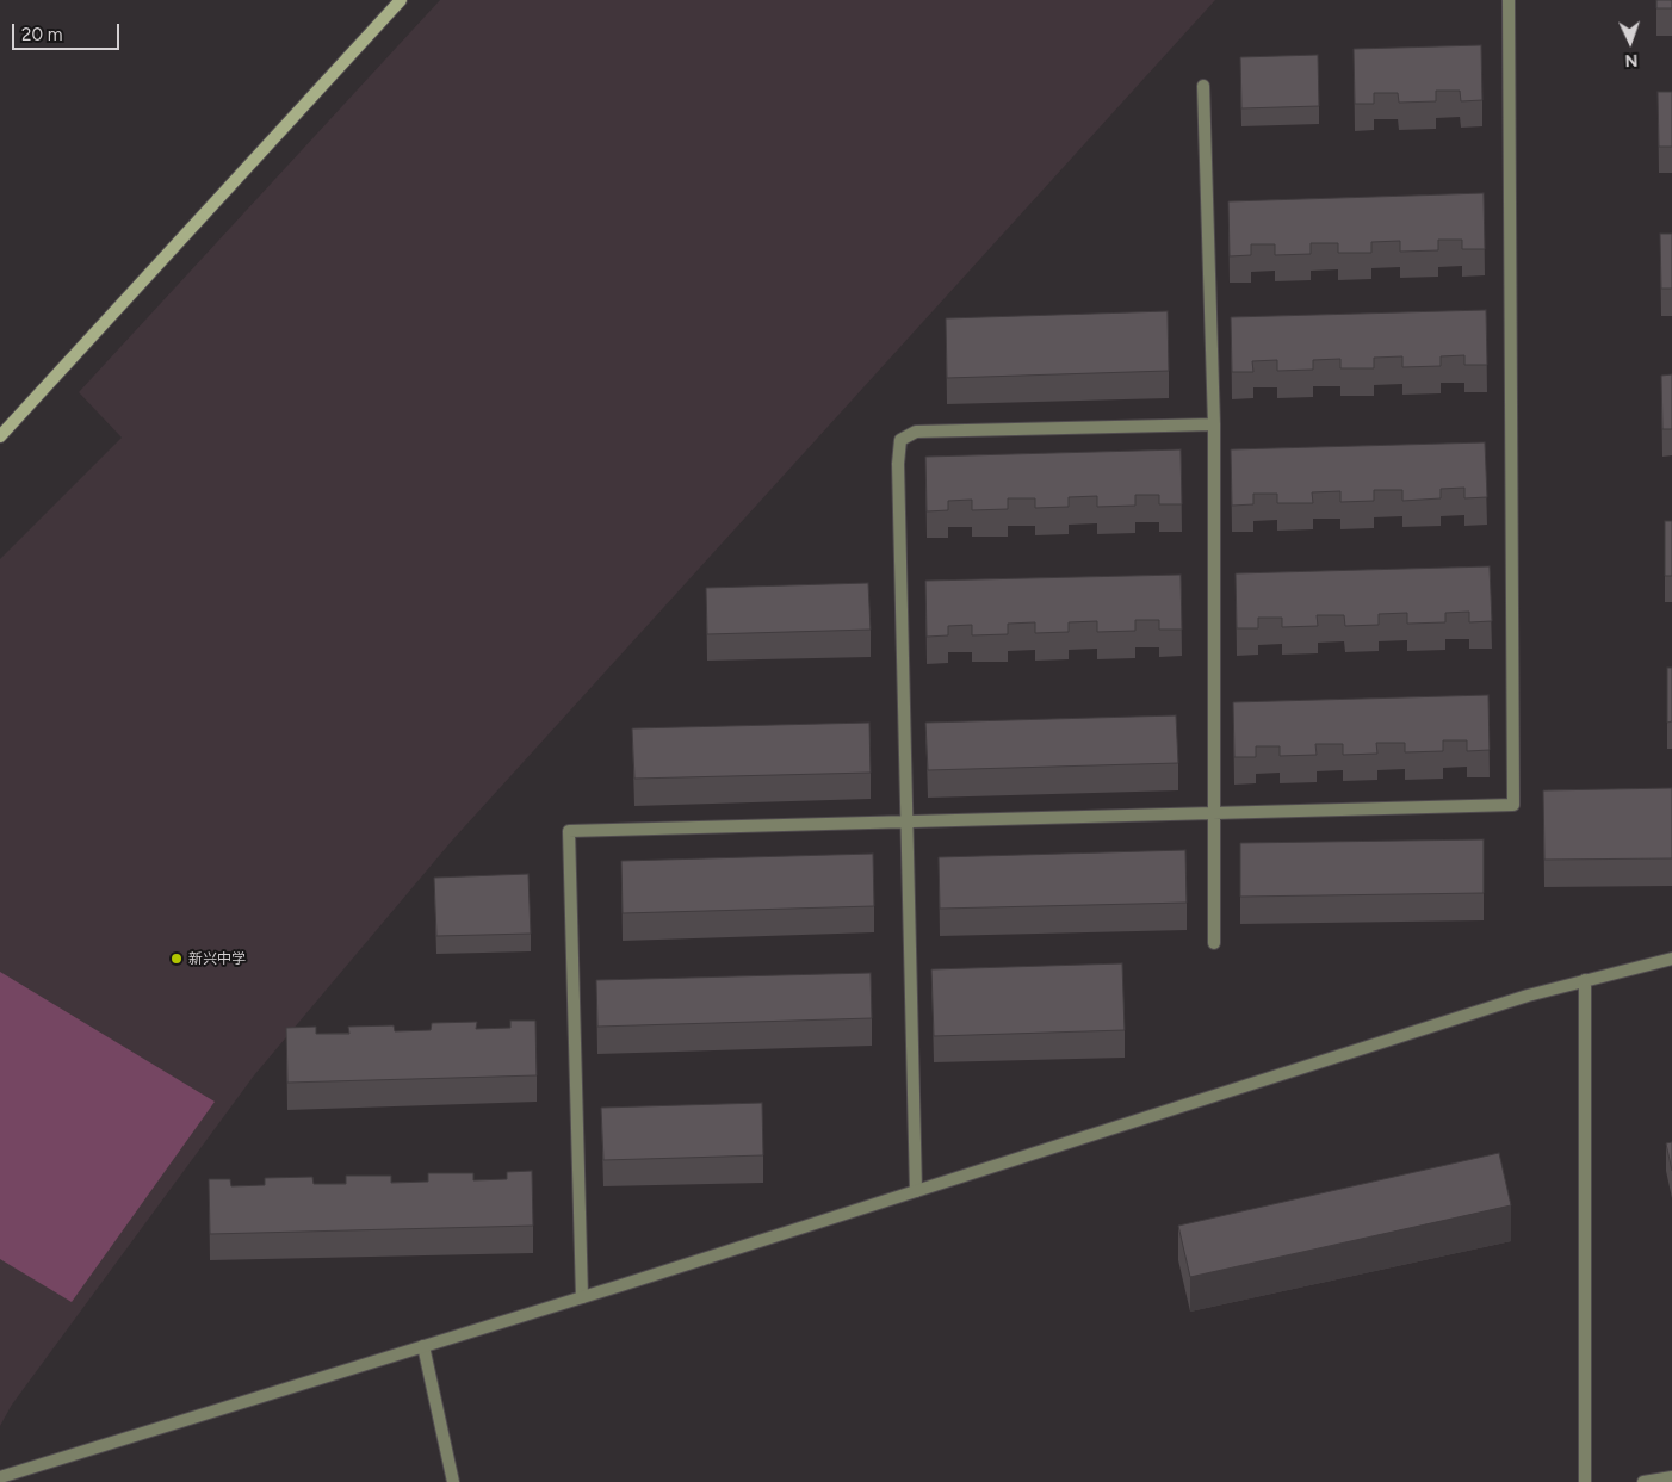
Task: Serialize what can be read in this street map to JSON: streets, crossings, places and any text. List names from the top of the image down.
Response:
{
  "places": ["新兴中学"],
  "scale_bar": "20 m",
  "north": "bottom"
}
